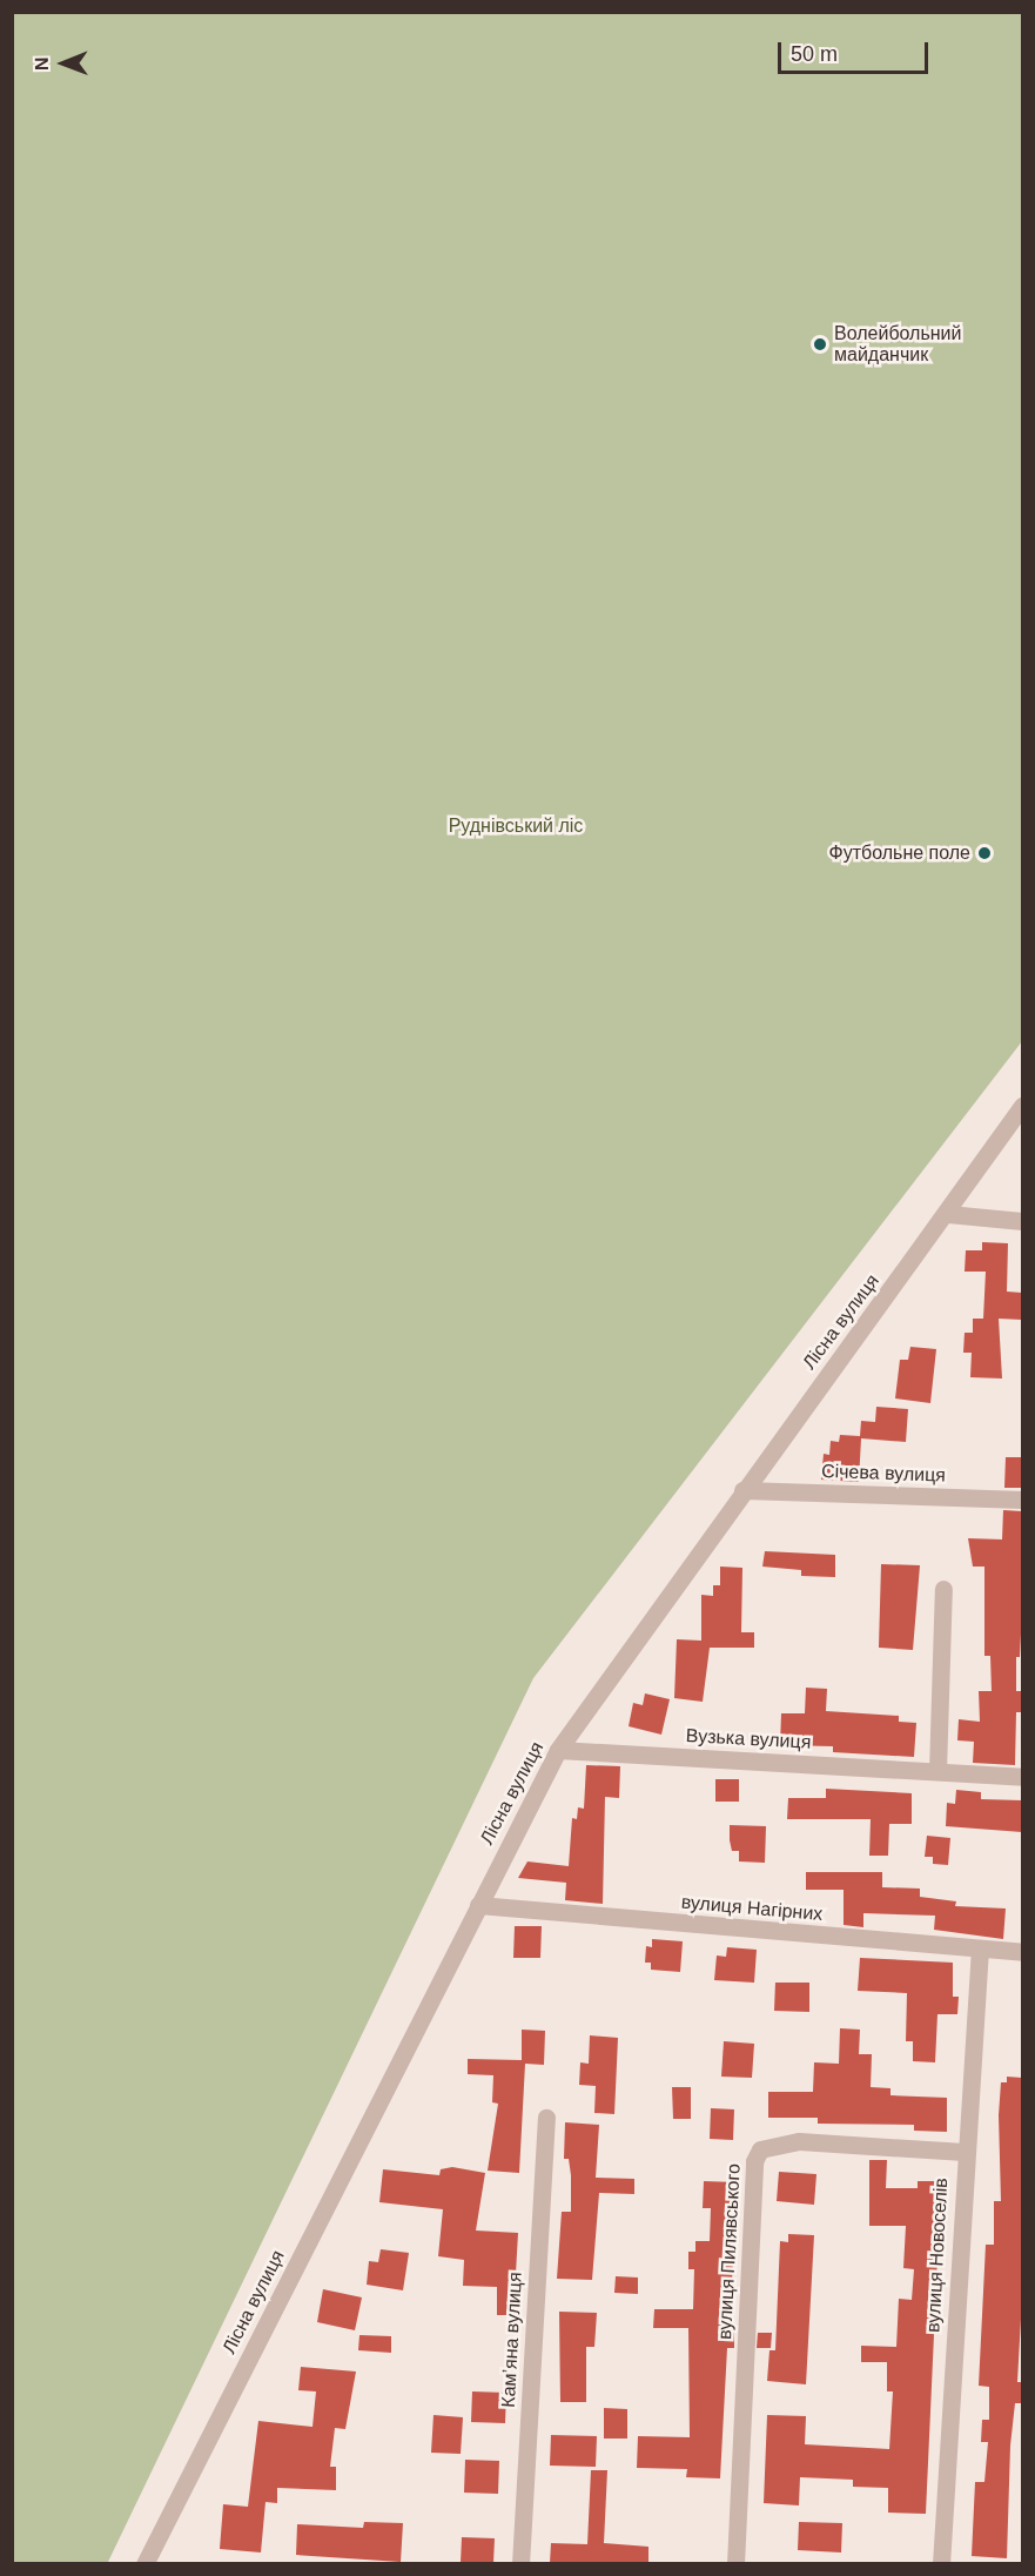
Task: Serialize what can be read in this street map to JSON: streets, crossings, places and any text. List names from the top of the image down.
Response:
{
  "streets": {
    "street": [
      "Лісна вулиця",
      "Січева вулиця",
      "Вузька вулиця",
      "вулиця Нагірних",
      "вулиця Пилявського",
      "вулиця Новоселів",
      "Камʼяна вулиця"
    ]
  },
  "crossings": [
    ["Лісна вулиця", "Січева вулиця"],
    ["Лісна вулиця", "Вузька вулиця"],
    ["Лісна вулиця", "вулиця Нагірних"],
    ["вулиця Нагірних", "вулиця Новоселів"],
    ["вулиця Пилявського", "вулиця Новоселів"]
  ],
  "parks": ["Руднівський ліс"],
  "places": ["Волейбольний майданчик", "Футбольне поле"],
  "scale_bar": "50 m",
  "north": "left"
}
